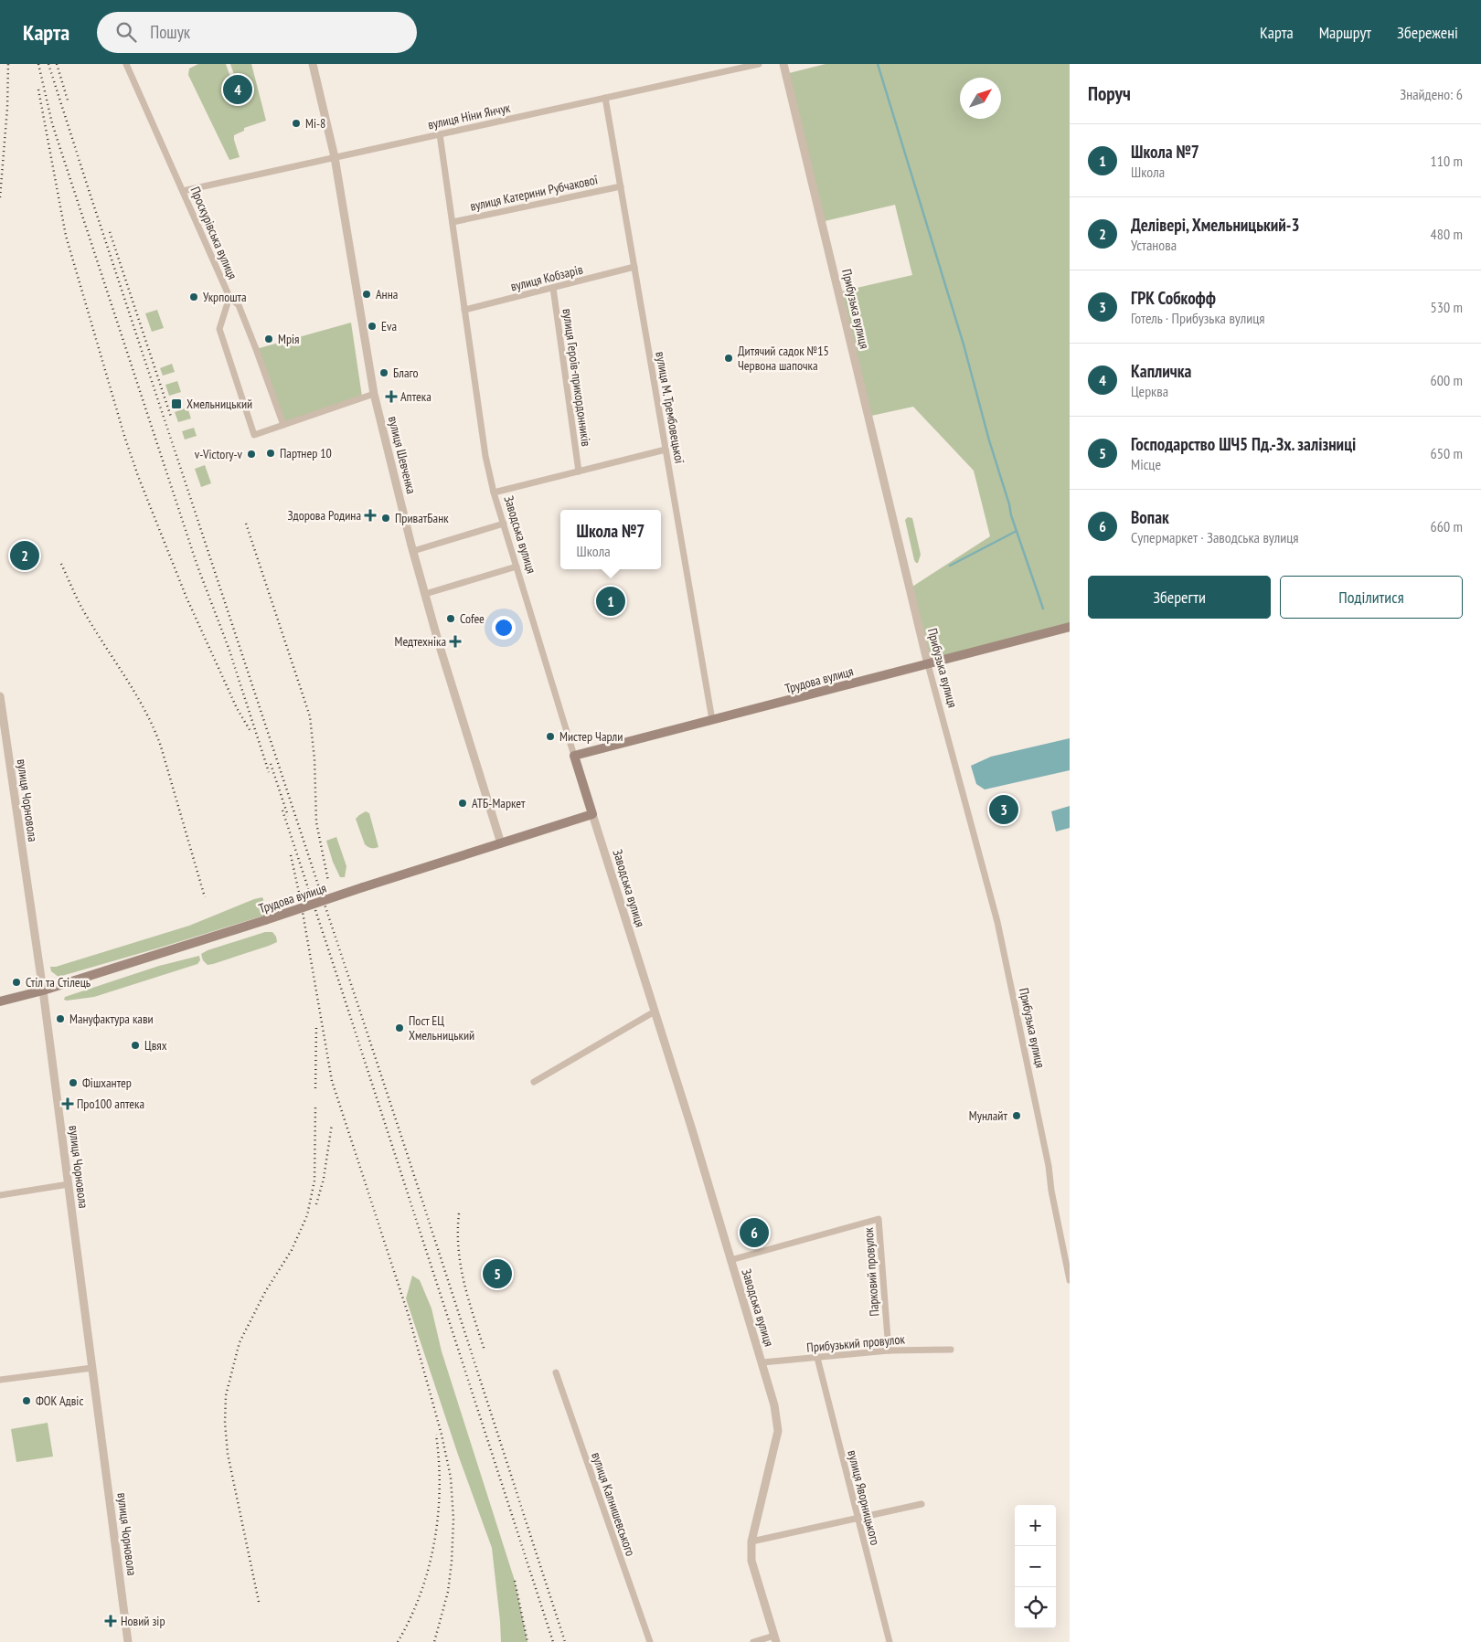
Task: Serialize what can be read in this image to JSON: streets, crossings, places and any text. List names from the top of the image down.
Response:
{
  "streets": {
    "main road": ["Заводська вулиця", "Трудова вулиця"],
    "street": [
      "вулиця Ніни Янчук",
      "вулиця Катерини Рубчакової",
      "Проскурівська вулиця",
      "вулиця Кобзарів",
      "Прибузька вулиця",
      "вулиця Героїв-прикордонників",
      "вулиця М. Трембовецької",
      "вулиця Шевченка",
      "вулиця Чорновола",
      "Парковий провулок",
      "Прибузький провулок",
      "вулиця Яворницького",
      "вулиця Калнишевського"
    ]
  },
  "crossings": [
    ["вулиця Ніни Янчук", "Проскурівська вулиця"],
    ["вулиця Ніни Янчук", "вулиця М. Трембовецької"],
    ["вулиця Ніни Янчук", "вулиця Шевченка"],
    ["вулиця Ніни Янчук", "Заводська вулиця"],
    ["вулиця Катерини Рубчакової", "вулиця М. Трембовецької"],
    ["вулиця Катерини Рубчакової", "Заводська вулиця"],
    ["вулиця Кобзарів", "вулиця Героїв-прикордонників"],
    ["вулиця Кобзарів", "вулиця М. Трембовецької"],
    ["вулиця Кобзарів", "Заводська вулиця"],
    ["Прибузька вулиця", "Трудова вулиця"],
    ["вулиця М. Трембовецької", "Трудова вулиця"],
    ["вулиця Шевченка", "Трудова вулиця"],
    ["Заводська вулиця", "Трудова вулиця"],
    ["Заводська вулиця", "Парковий провулок"],
    ["Заводська вулиця", "Прибузький провулок"],
    ["Трудова вулиця", "вулиця Чорновола"],
    ["Парковий провулок", "Прибузький провулок"],
    ["Прибузький провулок", "вулиця Яворницького"]
  ],
  "places": {
    "other": [
      "Mi-8",
      "Анна",
      "Укрпошта",
      "Eva",
      "Мрія",
      "Дитячий садок №15 Червона шапочка",
      "Благо",
      "Партнер 10",
      "v-Victory-v",
      "ПриватБанк",
      "Cofee",
      "Мистер Чарли",
      "АТБ-Маркет",
      "Стіл та Стілець",
      "Мануфактура кави",
      "Пост ЕЦ Хмельницький",
      "Цвях",
      "Фішхантер",
      "Мунлайт",
      "ФОК Адвіс"
    ],
    "health": [
      "Аптека",
      "Здорова Родина",
      "Медтехніка",
      "Про100 аптека",
      "Новий зір"
    ],
    "transit": ["Хмельницький"]
  },
  "north": "top right",
  "page": {
    "header": "Карта",
    "search": "Пошук",
    "nav": ["Карта", "Маршрут", "Збережені"],
    "heading": ["Поруч", "Знайдено: 6"],
    "pins": [
      "4",
      "2",
      "1",
      "3",
      "6",
      "5"
    ],
    "list": [
      {
        "mark": "1",
        "name": "Школа №7",
        "note": "Школа",
        "value": "110 m"
      },
      {
        "mark": "2",
        "name": "Делівері, Хмельницький-3",
        "note": "Установа",
        "value": "480 m"
      },
      {
        "mark": "3",
        "name": "ГРК Собкофф",
        "note": "Готель · Прибузька вулиця",
        "value": "530 m"
      },
      {
        "mark": "4",
        "name": "Капличка",
        "note": "Церква",
        "value": "600 m"
      },
      {
        "mark": "5",
        "name": "Господарство ШЧ5 Пд.-Зх. залізниці",
        "note": "Місце",
        "value": "650 m"
      },
      {
        "mark": "6",
        "name": "Вопак",
        "note": "Супермаркет · Заводська вулиця",
        "value": "660 m"
      }
    ],
    "popup": ["Школа №7", "Школа"],
    "buttons": ["Зберегти", "Поділитися"],
    "map_buttons": ["+", "−"]
  }
}
